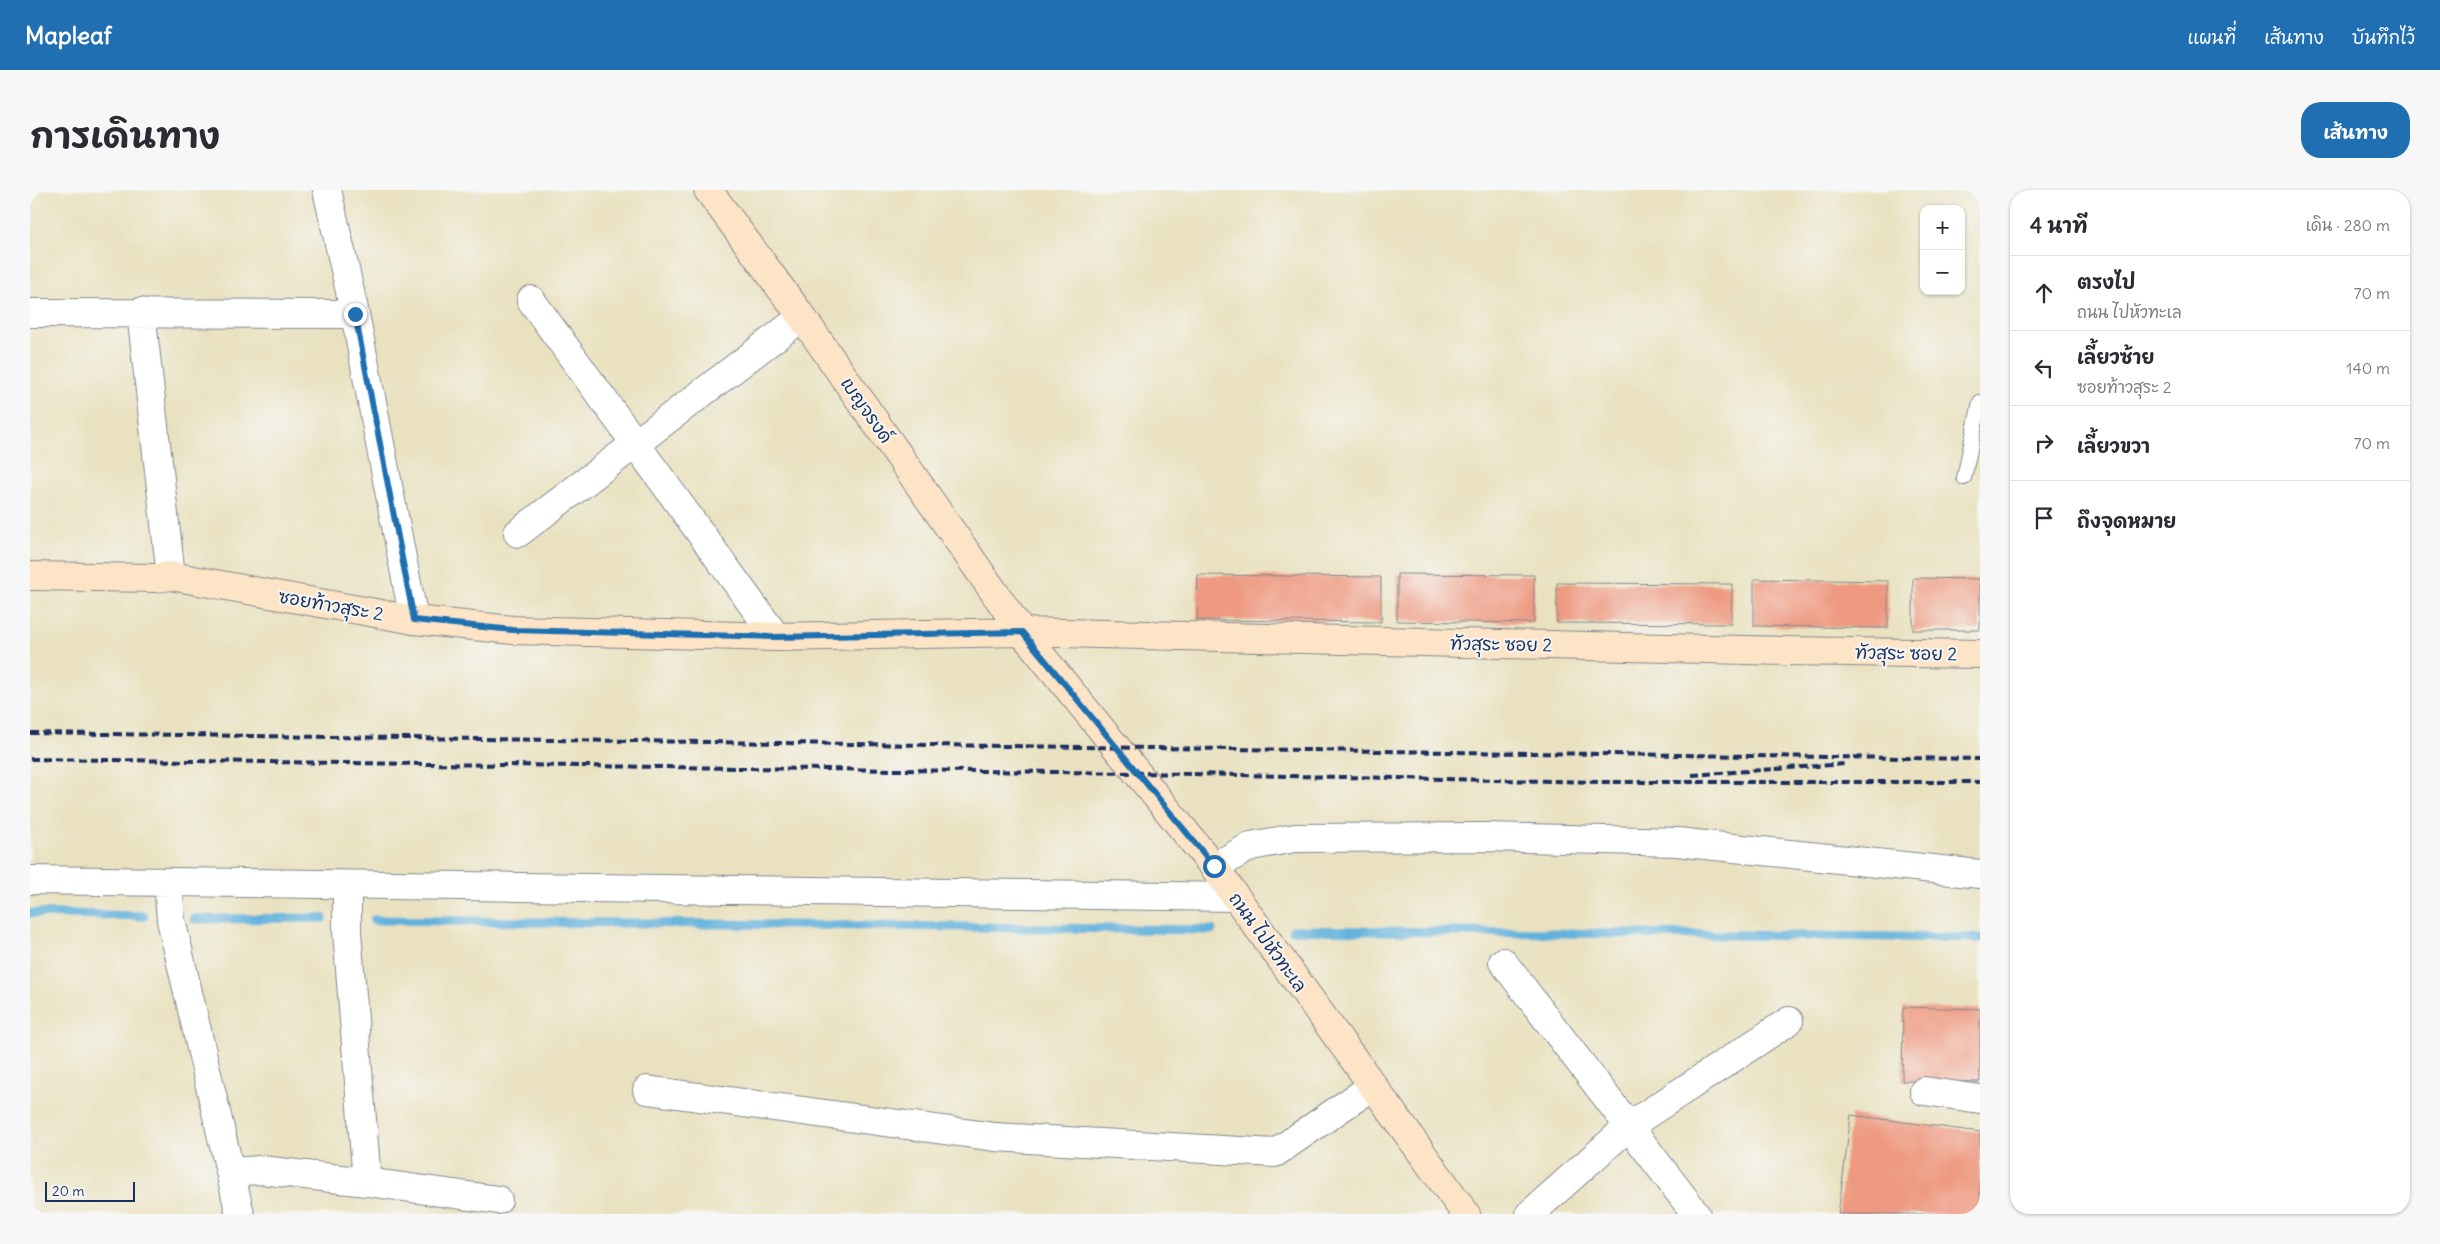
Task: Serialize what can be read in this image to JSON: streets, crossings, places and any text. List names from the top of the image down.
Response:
{
  "streets": {
    "street": [
      "เบญจรงด์",
      "ซอยท้าวสุระ 2",
      "ทัวสุระ ซอย 2",
      "ถนน ไปหัวทะเล"
    ]
  },
  "crossings": [
    ["เบญจรงด์", "ซอยท้าวสุระ 2"],
    ["เบญจรงด์", "ทัวสุระ ซอย 2"],
    ["เบญจรงด์", "ถนน ไปหัวทะเล"],
    ["ซอยท้าวสุระ 2", "ทัวสุระ ซอย 2"],
    ["ซอยท้าวสุระ 2", "ถนน ไปหัวทะเล"],
    ["ทัวสุระ ซอย 2", "ถนน ไปหัวทะเล"]
  ],
  "scale_bar": "20 m",
  "page": {
    "header": "Mapleaf",
    "nav": ["แผนที่", "เส้นทาง", "บันทึกไว้"],
    "title": "การเดินทาง",
    "buttons": "เส้นทาง",
    "heading": ["4 นาที", "เดิน · 280 m"],
    "map_buttons": ["+", "−"],
    "list": [
      ["ตรงไป", "ถนน ไปหัวทะเล", "70 m"],
      ["เลี้ยวซ้าย", "ซอยท้าวสุระ 2", "140 m"],
      ["เลี้ยวขวา", "70 m"],
      "ถึงจุดหมาย"
    ],
    "scale": "20 m"
  }
}
